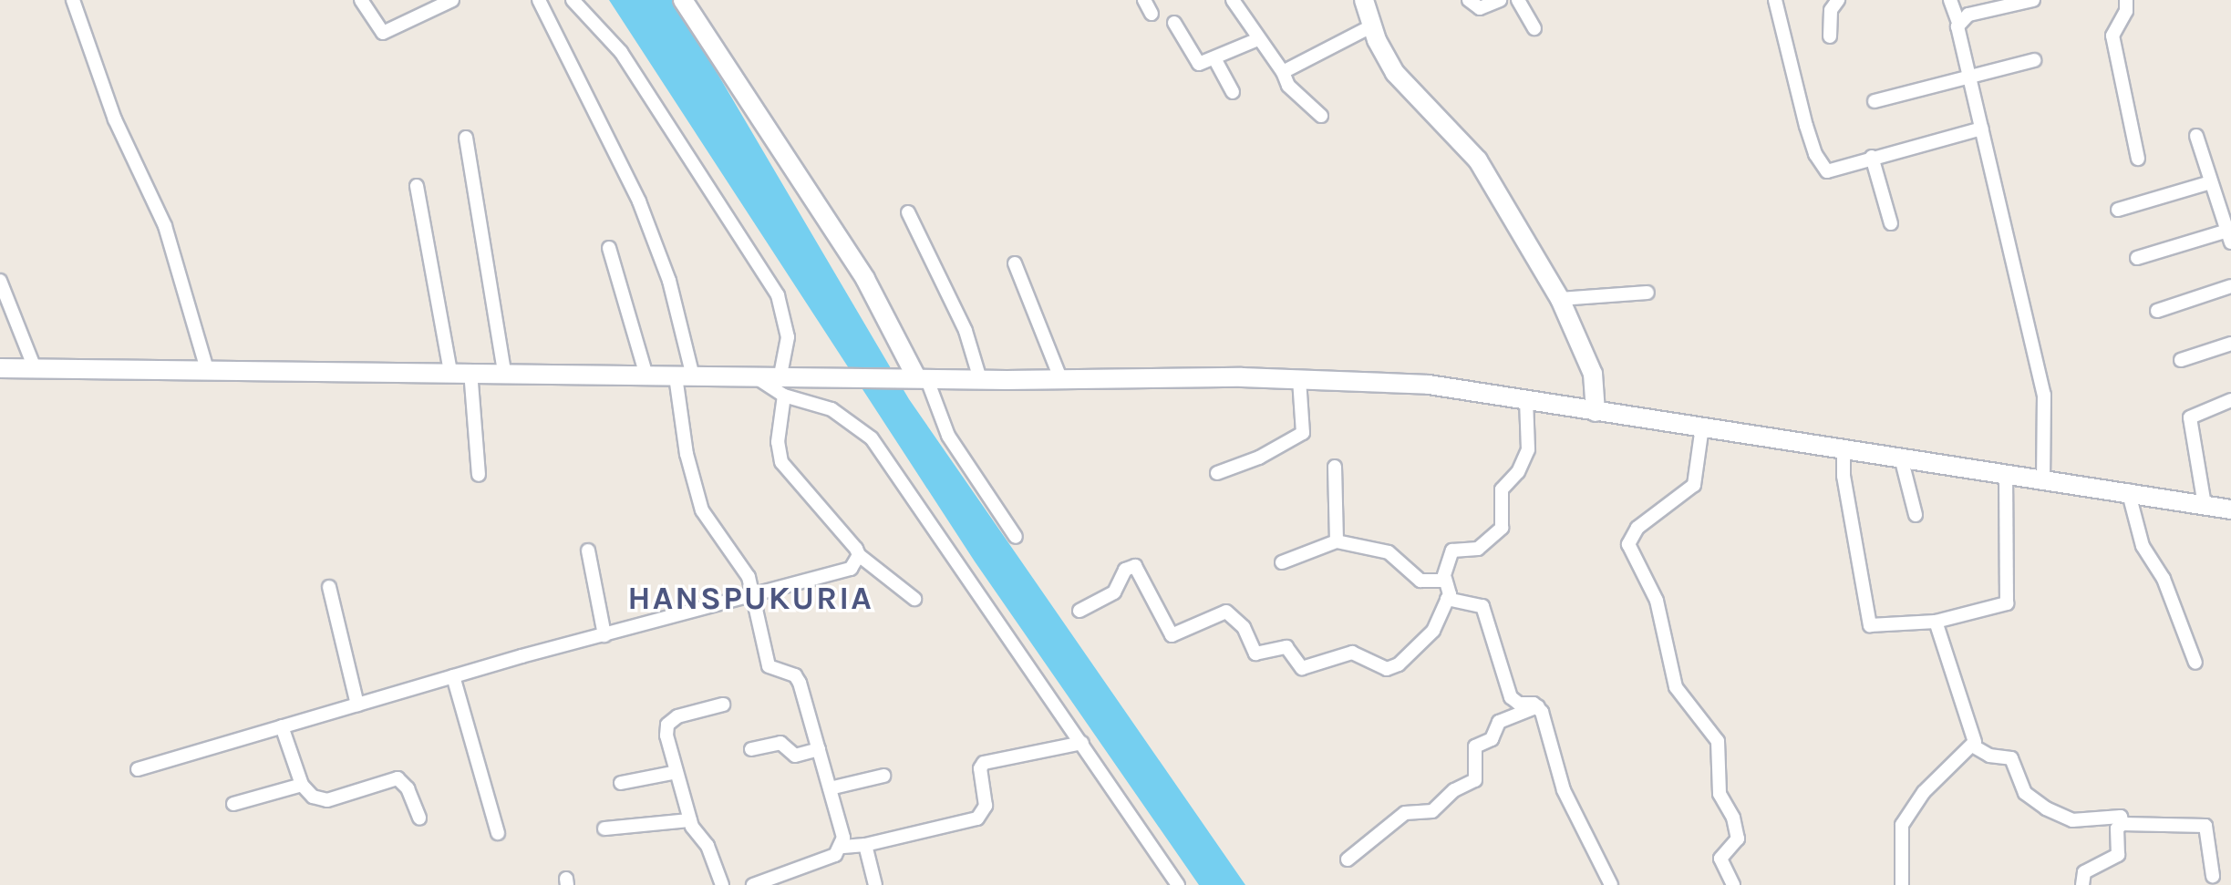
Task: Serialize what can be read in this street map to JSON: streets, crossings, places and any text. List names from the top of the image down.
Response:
{
  "districts": ["HANSPUKURIA"]
}
